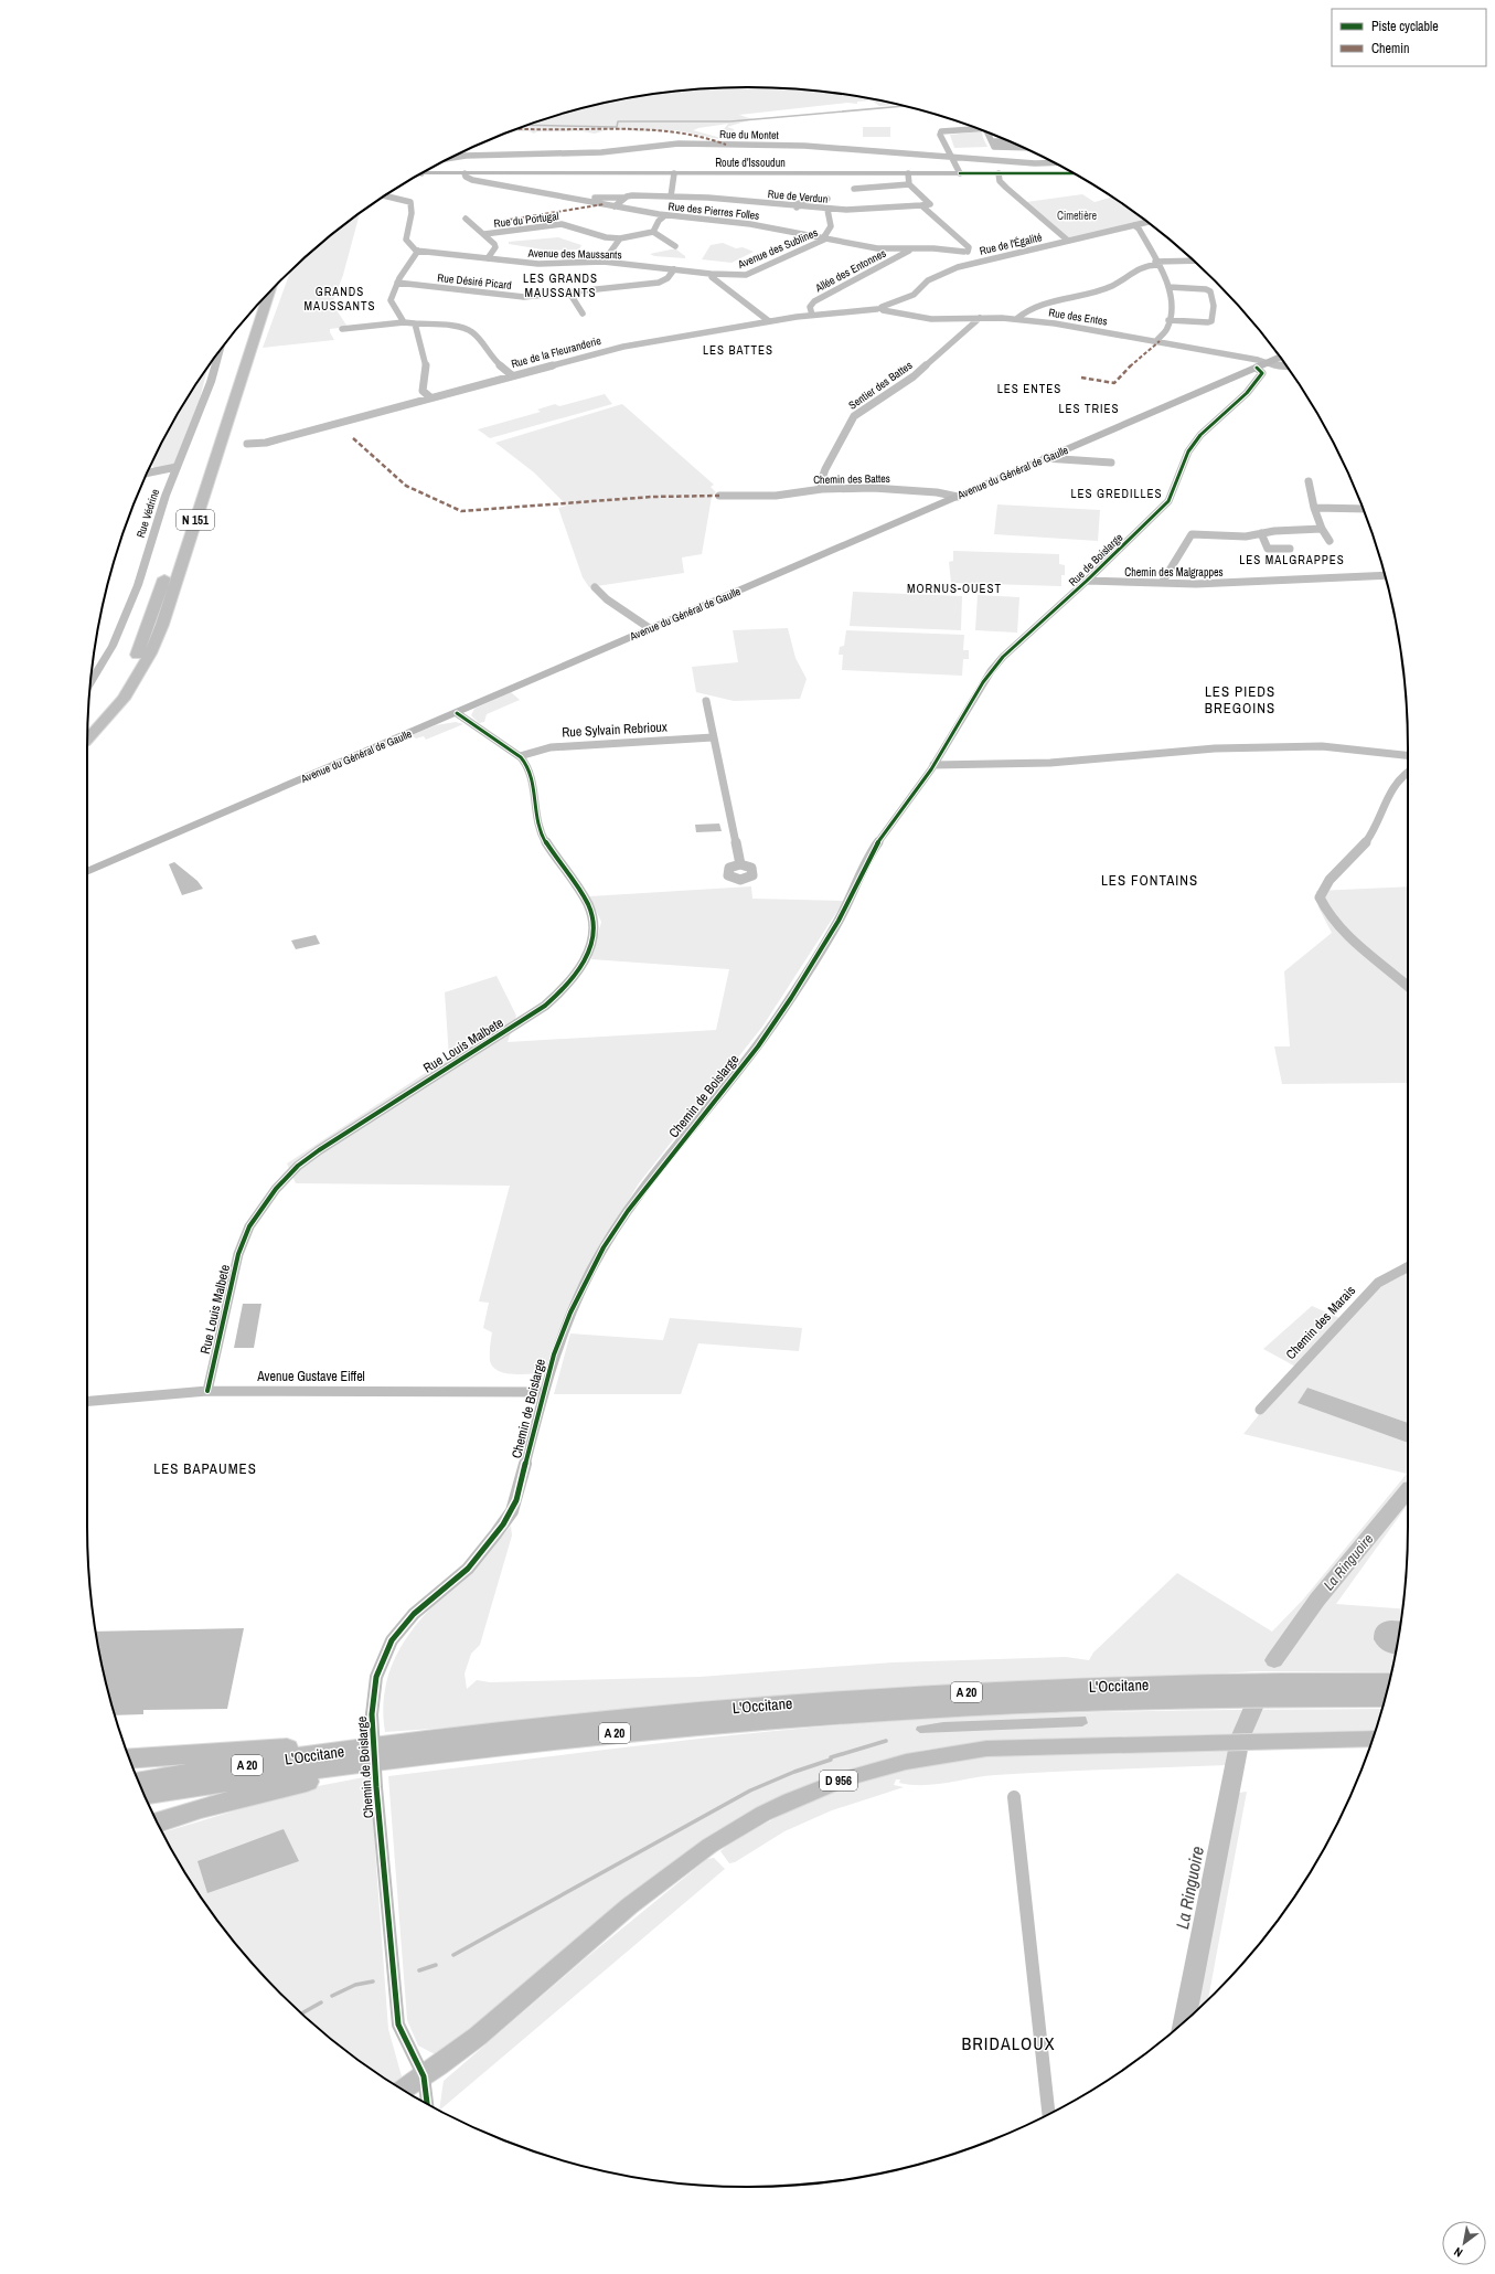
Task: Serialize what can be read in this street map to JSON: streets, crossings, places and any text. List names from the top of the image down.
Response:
{
  "streets": {
    "highway": ["N 151", "L'Occitane", "A 20"],
    "main road": ["Route d'Issoudun", "Avenue du Général de Gaulle", "D 956"],
    "street": [
      "Rue du Montet",
      "Rue de Verdun",
      "Rue des Pierres Folles",
      "Rue du Portugal",
      "Rue de l'Égalité",
      "Avenue des Sublines",
      "Avenue des Maussants",
      "Allée des Entonnes",
      "Rue Désiré Picard",
      "Rue des Entes",
      "Rue de la Fleuranderie",
      "Sentier des Battes",
      "Chemin des Battes",
      "Rue Védrine",
      "Rue de Boislarge",
      "Chemin des Malgrappes",
      "Rue Sylvain Rebrioux",
      "Rue Louis Malbete",
      "Chemin de Boislarge",
      "Chemin des Marais",
      "Avenue Gustave Eiffel"
    ]
  },
  "crossings": [
    ["Route d'Issoudun", "Rue des Pierres Folles"],
    ["Rue de Verdun", "Rue des Pierres Folles"],
    ["Rue des Pierres Folles", "Rue de l'Égalité"],
    ["Rue des Pierres Folles", "Avenue des Sublines"],
    ["Rue des Pierres Folles", "Allée des Entonnes"],
    ["Rue de l'Égalité", "Rue des Entes"],
    ["Rue de l'Égalité", "Rue de la Fleuranderie"],
    ["Avenue des Sublines", "Avenue des Maussants"],
    ["Avenue des Maussants", "Rue Désiré Picard"],
    ["Allée des Entonnes", "Rue de la Fleuranderie"],
    ["Rue des Entes", "Rue de la Fleuranderie"],
    ["Rue des Entes", "Sentier des Battes"],
    ["Rue des Entes", "Avenue du Général de Gaulle"],
    ["Sentier des Battes", "Chemin des Battes"],
    ["Avenue du Général de Gaulle", "Chemin des Battes"],
    ["Avenue du Général de Gaulle", "Rue de Boislarge"],
    ["Avenue du Général de Gaulle", "Rue Louis Malbete"],
    ["Rue de Boislarge", "Chemin des Malgrappes"],
    ["Rue de Boislarge", "Chemin de Boislarge"],
    ["Rue Sylvain Rebrioux", "Rue Louis Malbete"],
    ["Rue Louis Malbete", "Avenue Gustave Eiffel"],
    ["Chemin de Boislarge", "Avenue Gustave Eiffel"],
    ["Chemin de Boislarge", "D 956"]
  ],
  "districts": [
    "LES GRANDS MAUSSANTS",
    "GRANDS MAUSSANTS",
    "LES BATTES",
    "LES ENTES",
    "LES TRIES",
    "LES GREDILLES",
    "LES MALGRAPPES",
    "MORNUS-OUEST",
    "LES PIEDS BREGOINS",
    "LES FONTAINS",
    "LES BAPAUMES",
    "BRIDALOUX"
  ],
  "water": ["La Ringuoire"],
  "parks": ["Cimetière"],
  "legend": ["Piste cyclable", "Chemin"],
  "north": "bottom left"
}
